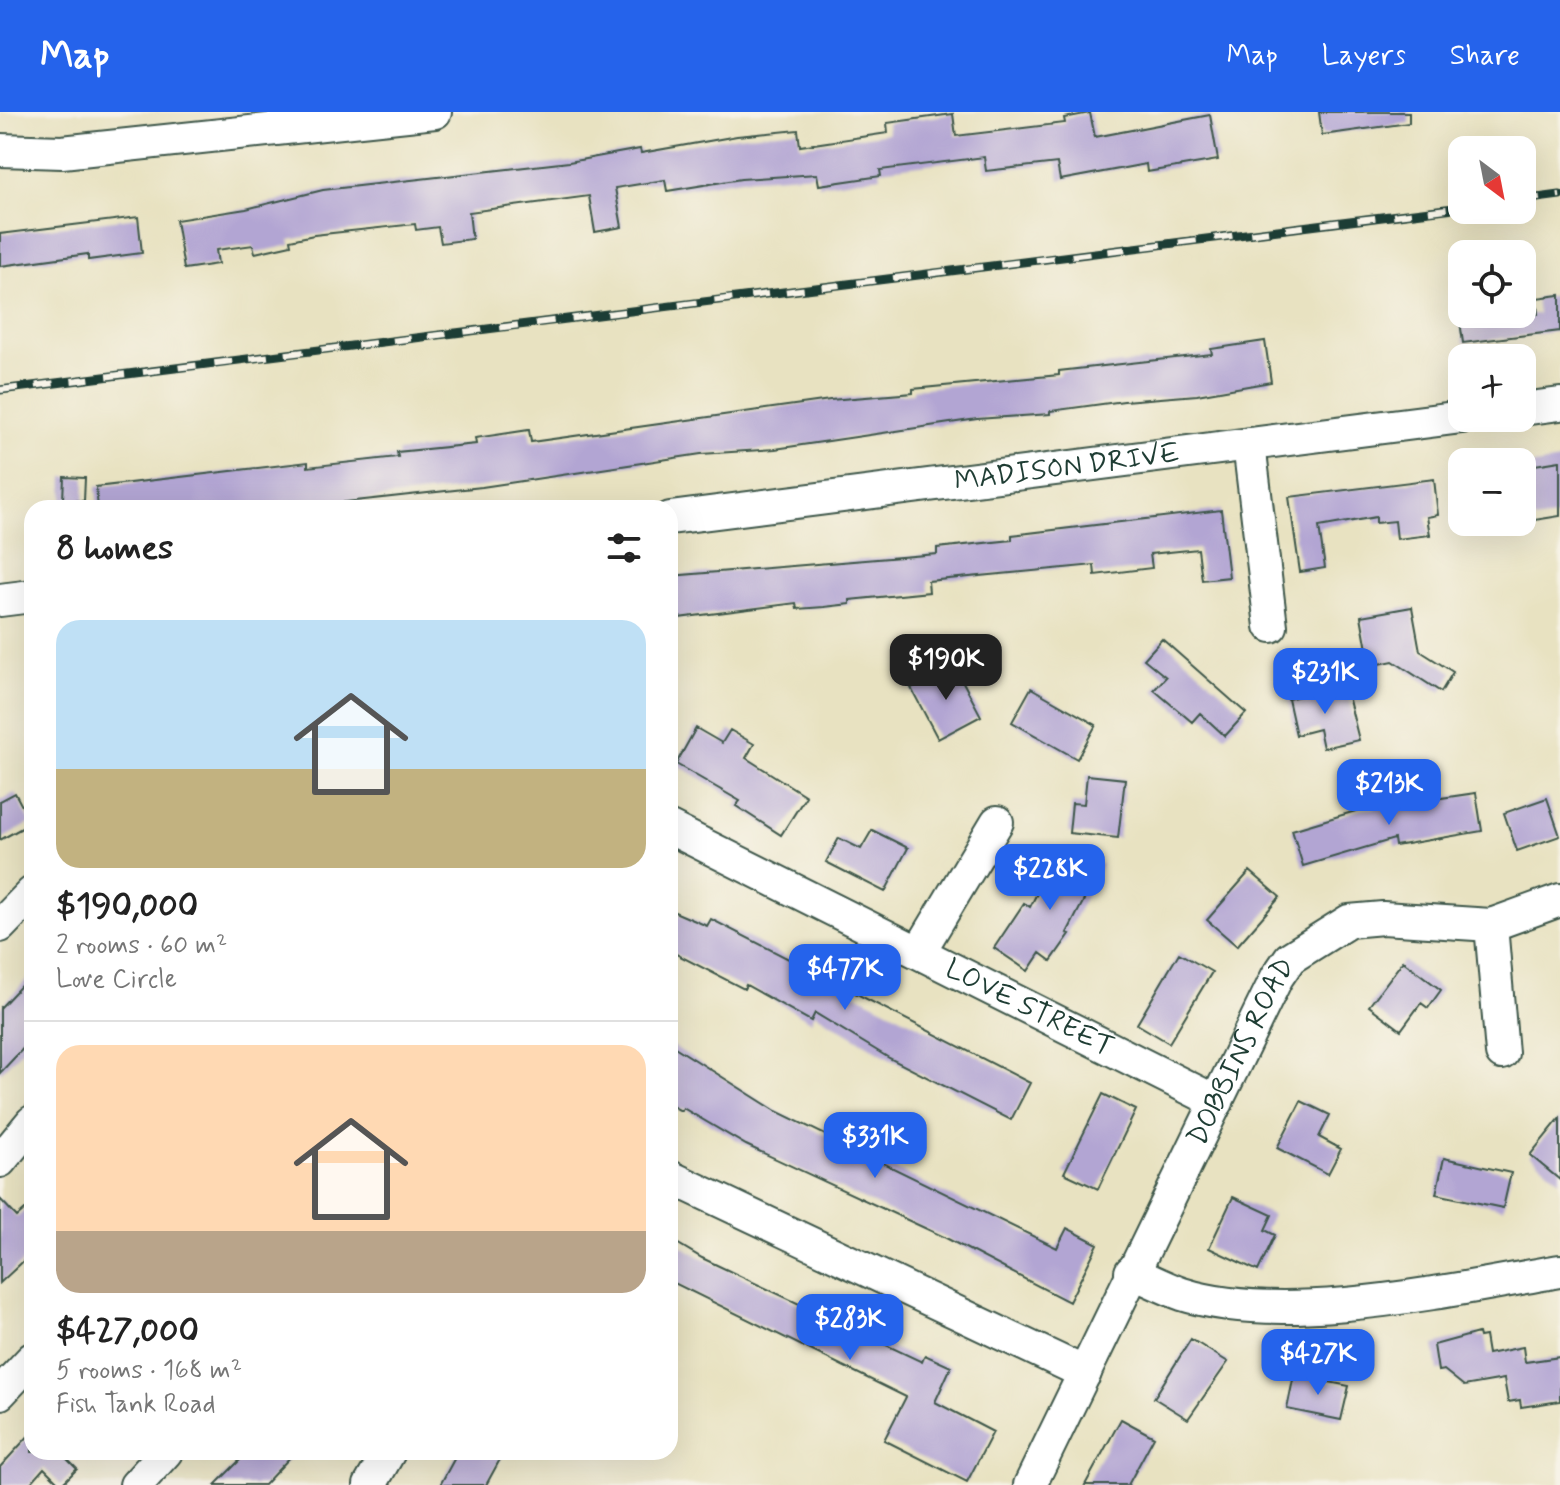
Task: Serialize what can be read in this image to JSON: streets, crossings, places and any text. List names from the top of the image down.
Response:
{
  "streets": {
    "street": ["MADISON DRIVE", "LOVE STREET", "DOBBINS ROAD"]
  },
  "crossings": [
    ["LOVE STREET", "DOBBINS ROAD"]
  ],
  "north": "bottom right",
  "page": {
    "header": "Map",
    "nav": ["Map", "Layers", "Share"],
    "map_buttons": ["+", "−"],
    "heading": "8 homes",
    "list": [
      {
        "name": "$190,000",
        "note": "2 rooms · 60 m² · Love Circle"
      },
      {
        "name": "$427,000",
        "note": "5 rooms · 168 m² · Fish Tank Road"
      }
    ],
    "price": [
      "$190K",
      "$231K",
      "$213K",
      "$228K",
      "$477K",
      "$331K",
      "$283K",
      "$427K"
    ]
  }
}
